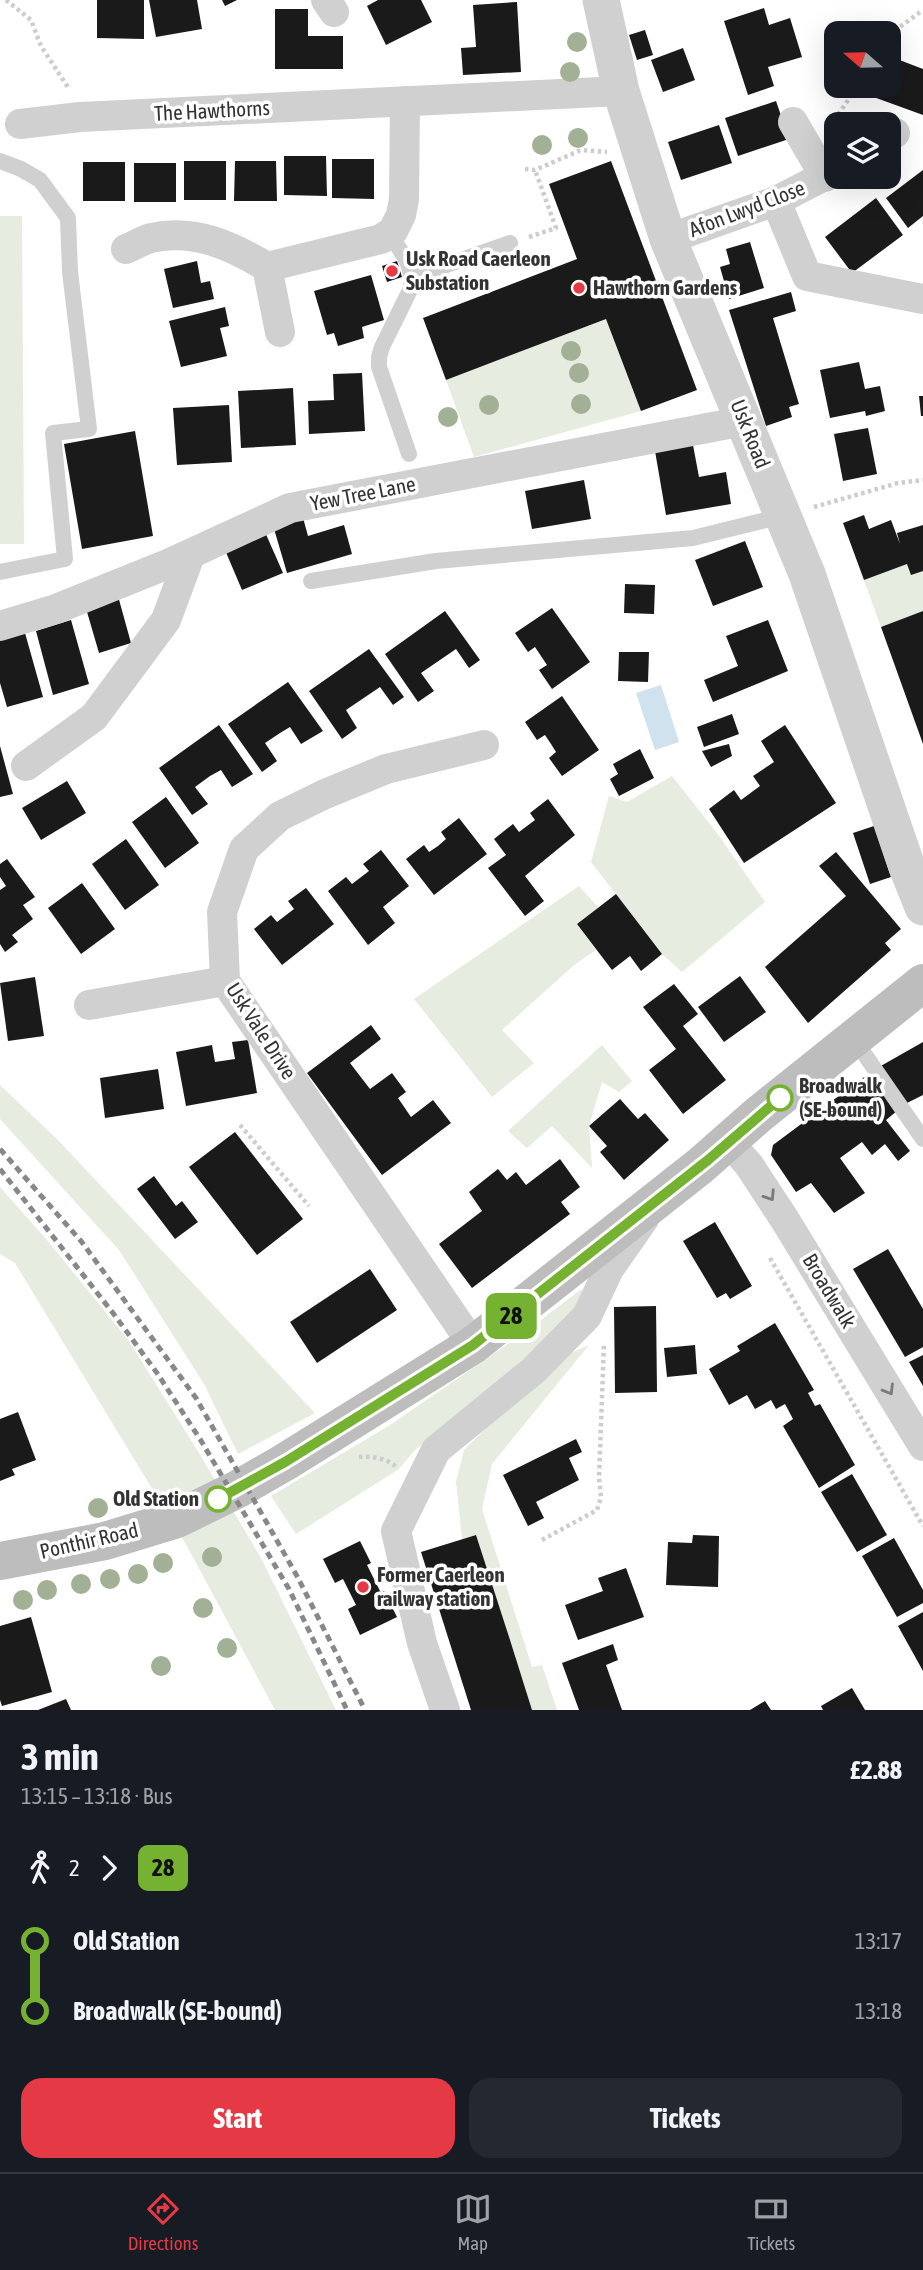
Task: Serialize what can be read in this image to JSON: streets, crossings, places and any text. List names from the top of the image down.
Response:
{
  "streets": {
    "main road": ["Ponthir Road"],
    "street": [
      "The Hawthorns",
      "Afon Lwyd Close",
      "Usk Road",
      "Yew Tree Lane",
      "Usk Vale Drive",
      "Broadwalk"
    ]
  },
  "crossings": [
    ["The Hawthorns", "Usk Road"],
    ["Afon Lwyd Close", "Usk Road"],
    ["Usk Road", "Yew Tree Lane"],
    ["Usk Vale Drive", "Ponthir Road"],
    ["Broadwalk", "Ponthir Road"]
  ],
  "one_way": ["Broadwalk"],
  "places": [
    "Usk Road Caerleon Substation",
    "Hawthorn Gardens",
    "Broadwalk (SE-bound)",
    "Old Station",
    "Former Caerleon railway station"
  ],
  "lines": ["bus line 28"],
  "north": "left",
  "page": {
    "on_map": "28",
    "heading": ["3 min", "13:15 – 13:18 · Bus", "£2.88"],
    "legs": ["2", "28"],
    "list": [
      {
        "name": "Old Station",
        "value": "13:17"
      },
      {
        "name": "Broadwalk (SE-bound)",
        "value": "13:18"
      }
    ],
    "buttons": ["Start", "Tickets"],
    "tabs": ["Directions", "Map", "Tickets"]
  }
}
